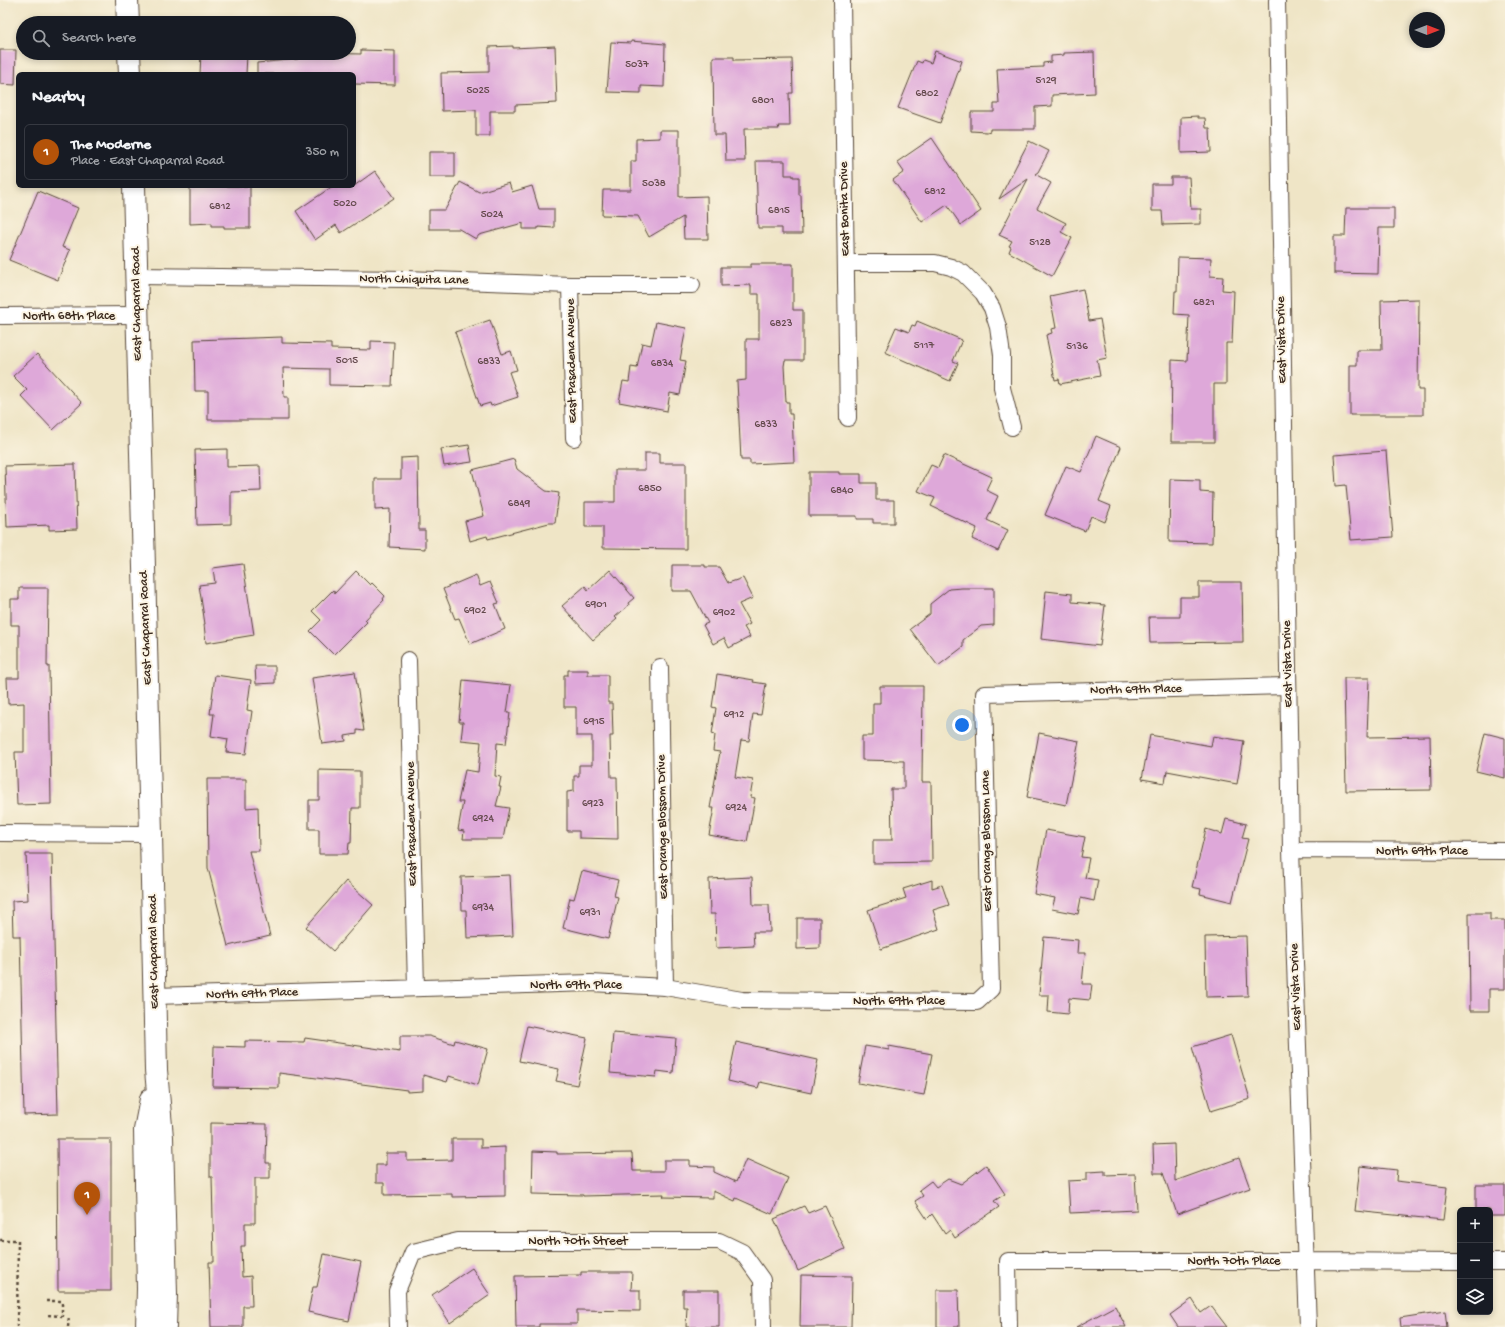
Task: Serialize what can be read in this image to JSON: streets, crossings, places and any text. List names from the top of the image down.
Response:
{
  "streets": {
    "main road": ["East Chaparral Road"],
    "street": [
      "East Bonita Drive",
      "North Chiquita Lane",
      "North 68th Place",
      "East Vista Drive",
      "East Pasadena Avenue",
      "North 69th Place",
      "East Orange Blossom Drive",
      "East Orange Blossom Lane",
      "North 70th Street",
      "North 70th Place"
    ]
  },
  "crossings": [
    ["North Chiquita Lane", "East Chaparral Road"],
    ["North Chiquita Lane", "East Pasadena Avenue"],
    ["East Chaparral Road", "North 68th Place"],
    ["East Chaparral Road", "North 69th Place"],
    ["East Vista Drive", "North 69th Place"],
    ["East Vista Drive", "North 70th Place"],
    ["East Pasadena Avenue", "North 69th Place"],
    ["North 69th Place", "East Orange Blossom Drive"],
    ["North 69th Place", "East Orange Blossom Lane"]
  ],
  "house_numbers": [
    "5037",
    "5129",
    "5025",
    "6802",
    "6801",
    "5038",
    "6812",
    "5020",
    "6812",
    "6815",
    "5024",
    "5128",
    "6821",
    "6823",
    "5117",
    "5136",
    "5015",
    "6833",
    "6834",
    "6833",
    "6850",
    "6840",
    "6849",
    "6901",
    "6902",
    "6902",
    "6912",
    "6915",
    "6923",
    "6924",
    "6924",
    "6934",
    "6931"
  ],
  "north": "right",
  "page": {
    "search": "Search here",
    "heading": "Nearby",
    "list": [
      {
        "mark": "1",
        "name": "The Moderne",
        "note": "Place · East Chaparral Road",
        "value": "350 m"
      }
    ],
    "pins": "1",
    "map_buttons": ["+", "−"]
  }
}
